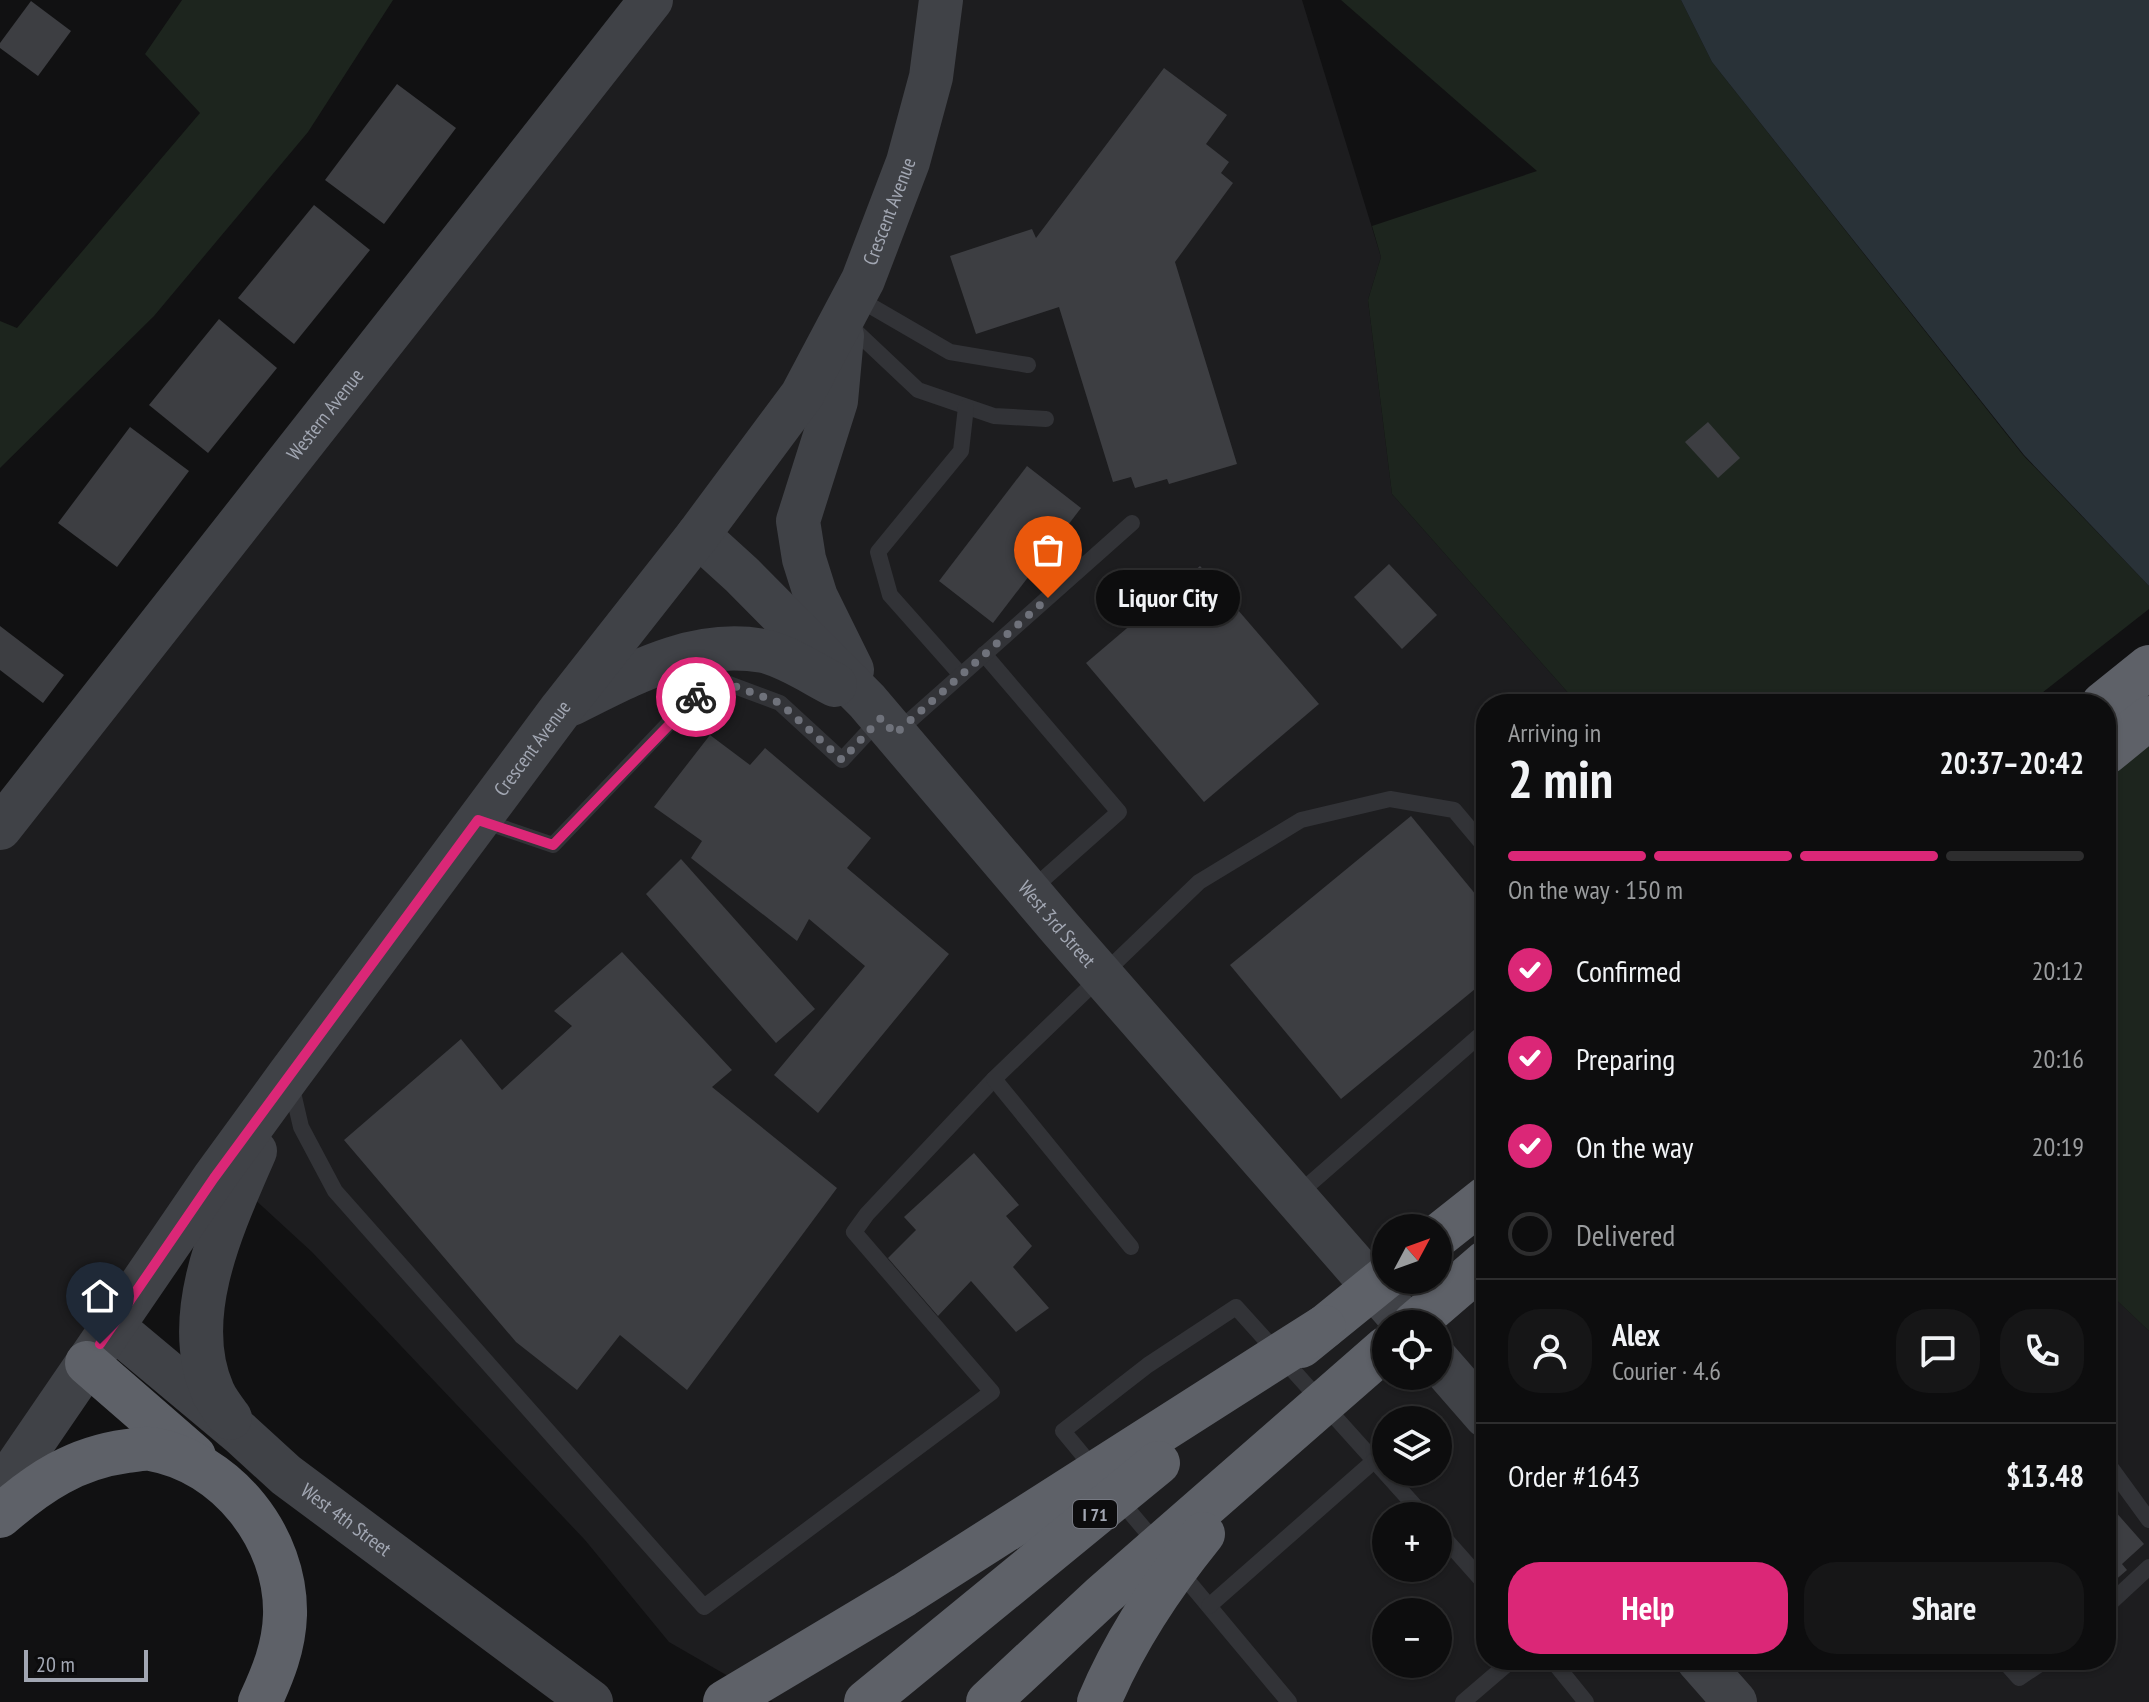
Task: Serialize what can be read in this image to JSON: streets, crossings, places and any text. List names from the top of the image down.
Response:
{
  "streets": {
    "highway": ["I 71"],
    "main road": [
      "Crescent Avenue",
      "Western Avenue",
      "West 3rd Street",
      "West 4th Street"
    ]
  },
  "crossings": [
    ["Crescent Avenue", "West 3rd Street"],
    ["Crescent Avenue", "West 4th Street"]
  ],
  "places": ["Liquor City"],
  "scale_bar": "20 m",
  "north": "top right",
  "page": {
    "bubble": "Liquor City",
    "heading": ["2 min", "Arriving in", "20:37–20:42"],
    "panel": [
      "Alex",
      "Courier · 4.6",
      "Order #1643",
      "$13.48"
    ],
    "bar": "On the way · 150 m",
    "list": [
      ["Confirmed", "20:12"],
      ["Preparing", "20:16"],
      ["On the way", "20:19"],
      "Delivered"
    ],
    "map_buttons": ["+", "−"],
    "buttons": ["Help", "Share"],
    "scale": "20 m"
  }
}
